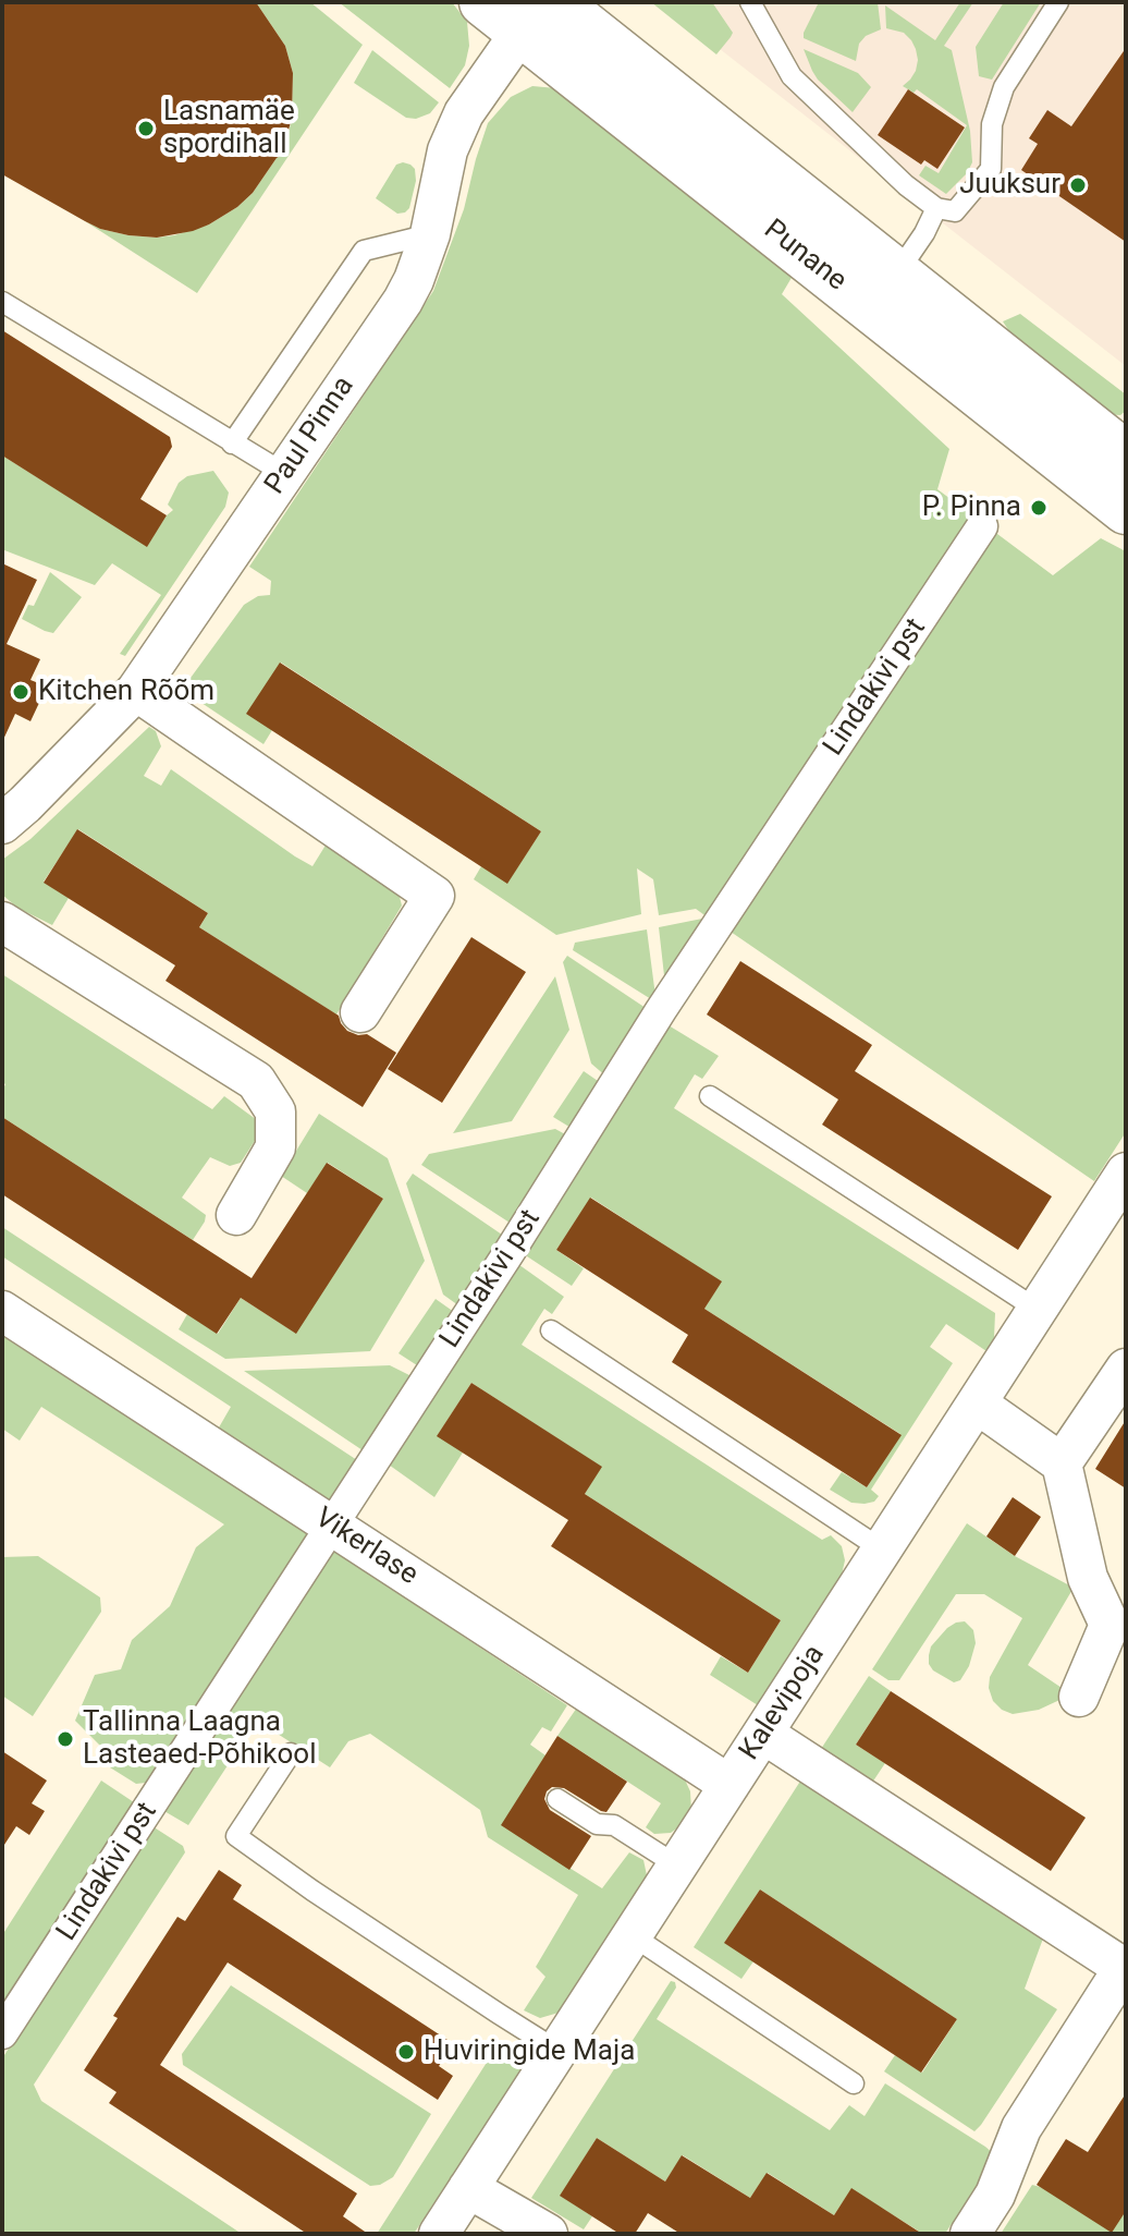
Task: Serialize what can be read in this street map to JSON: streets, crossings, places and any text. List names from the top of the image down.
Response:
{
  "streets": {
    "main road": ["Punane"],
    "street": [
      "Paul Pinna",
      "Lindakivi pst",
      "Vikerlase",
      "Kalevipoja"
    ]
  },
  "crossings": [
    ["Punane", "Paul Pinna"],
    ["Lindakivi pst", "Vikerlase"],
    ["Vikerlase", "Kalevipoja"]
  ],
  "places": [
    "Lasnamäe spordihall",
    "Juuksur",
    "P. Pinna",
    "Kitchen Rõõm",
    "Tallinna Laagna Lasteaed-Põhikool",
    "Huviringide Maja"
  ]
}
